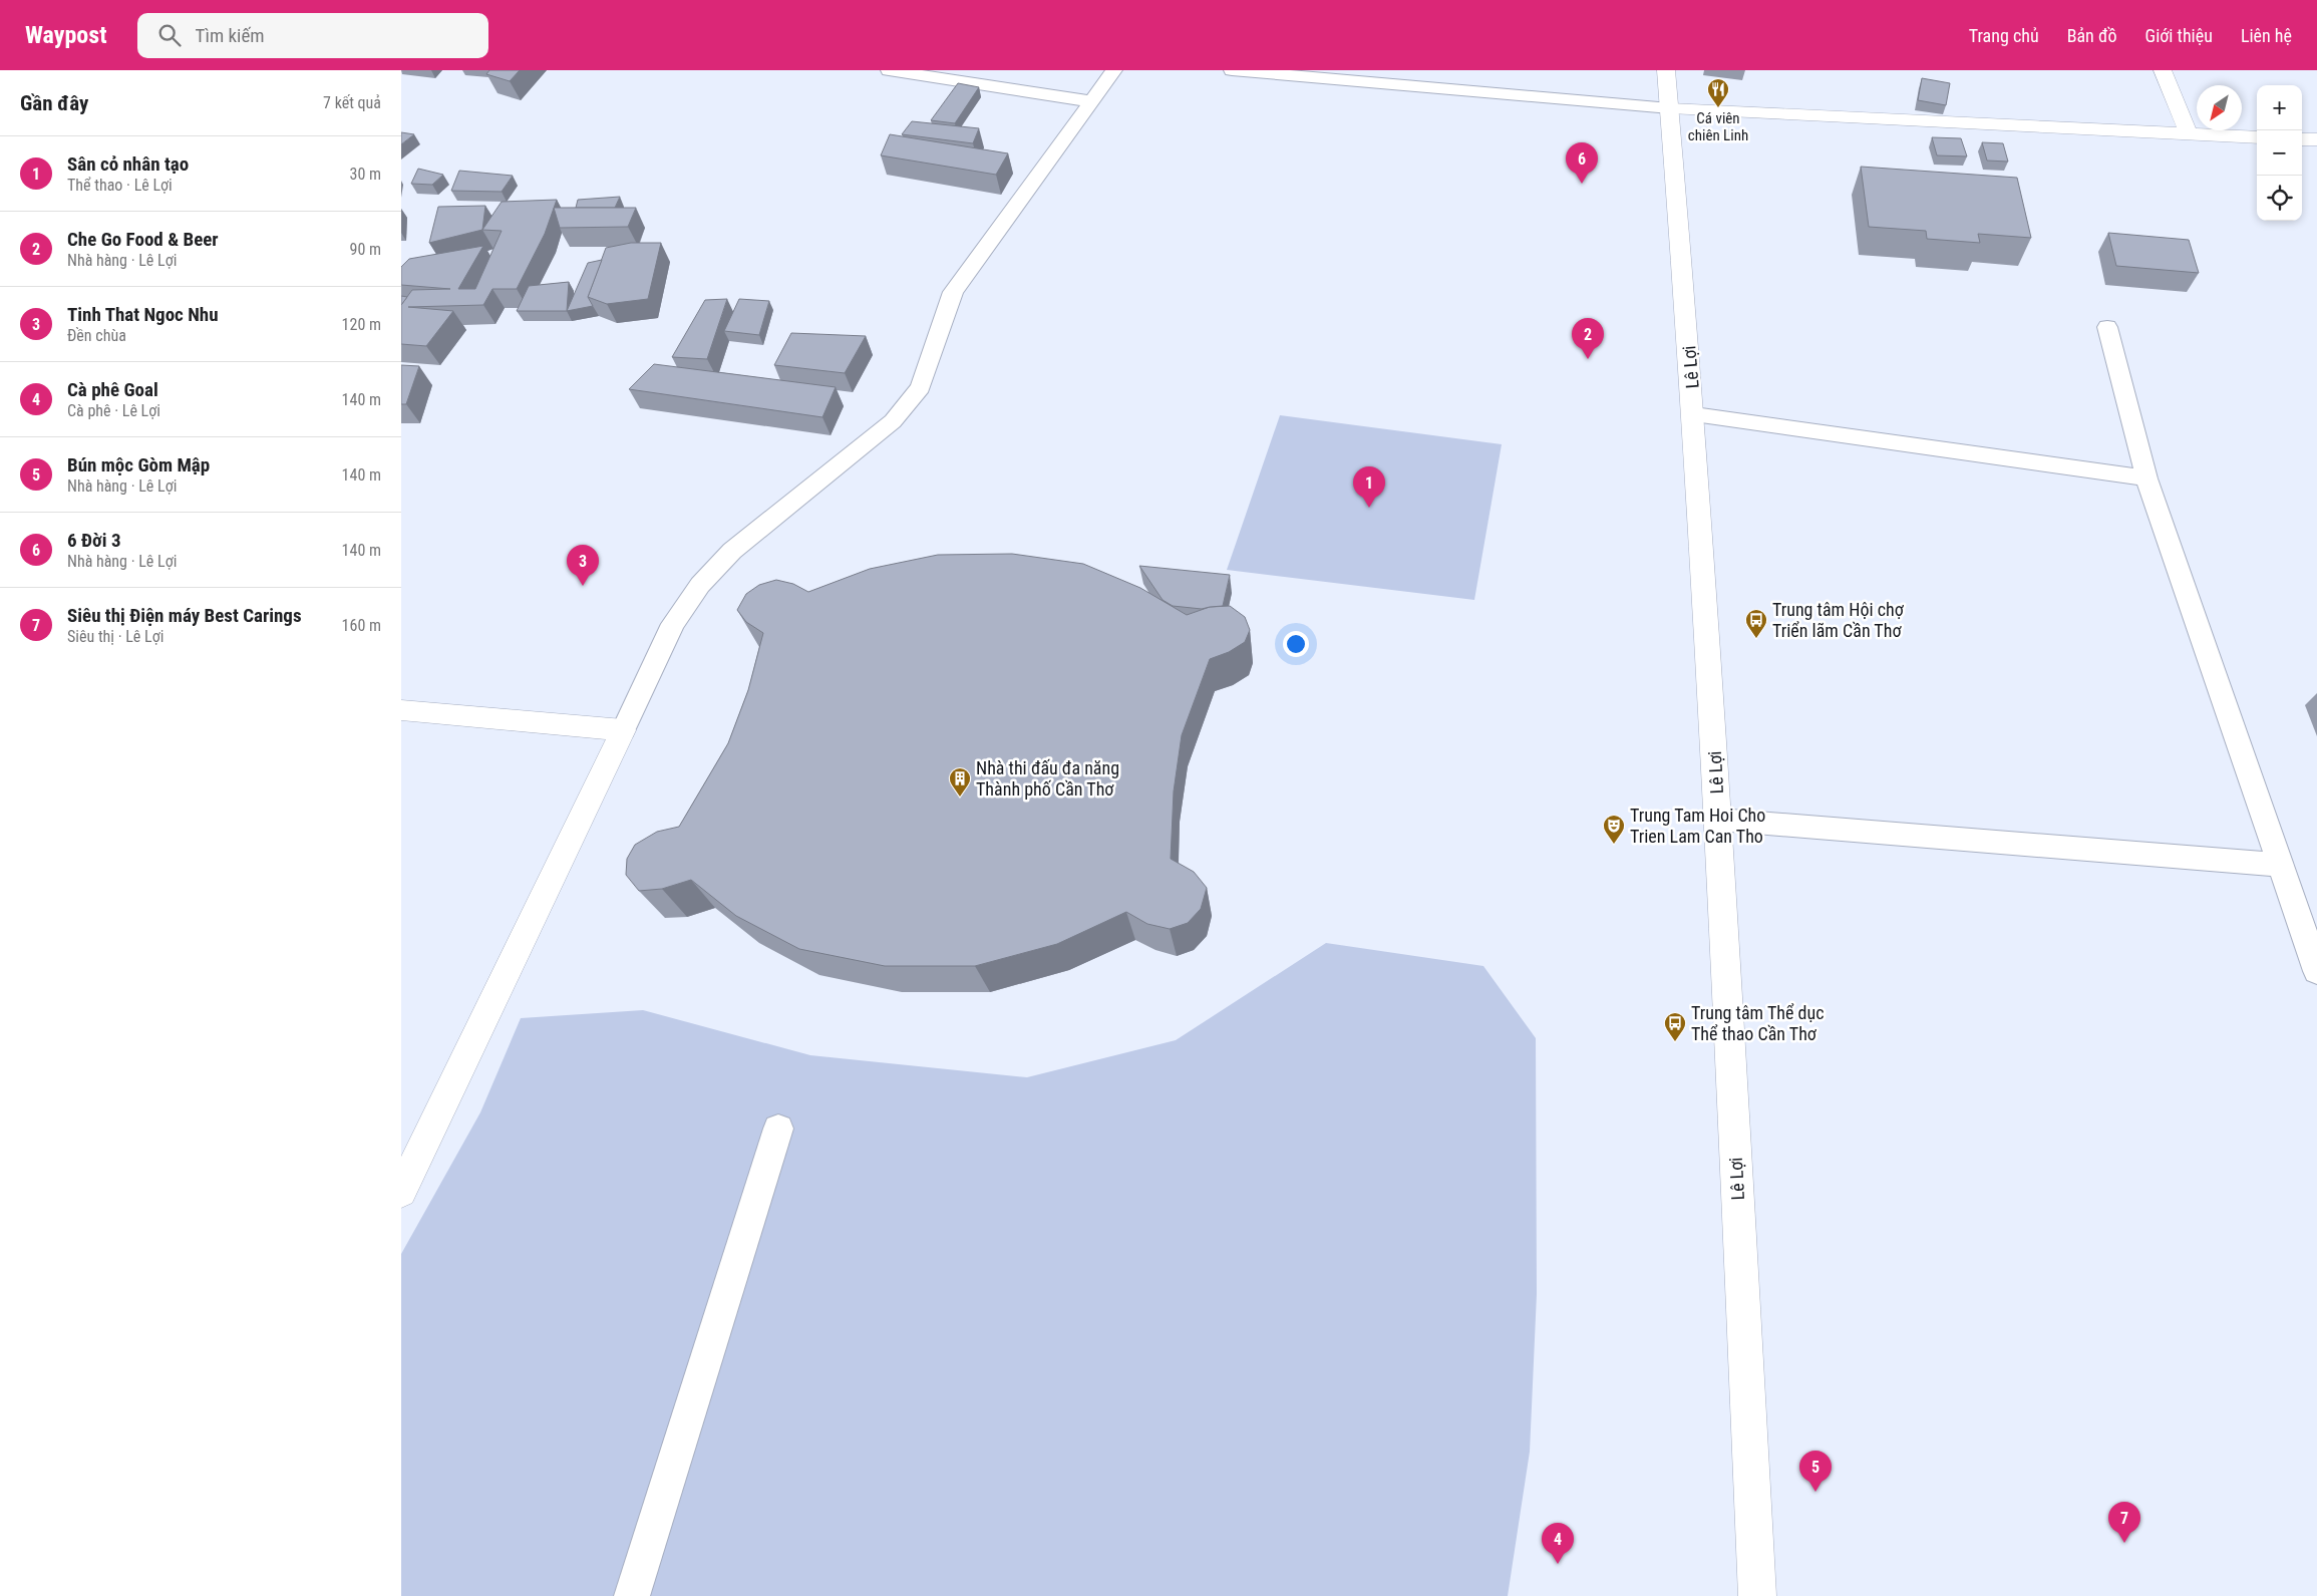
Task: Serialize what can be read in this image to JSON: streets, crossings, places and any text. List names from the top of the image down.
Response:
{
  "streets": {
    "street": ["Lê Lợi"]
  },
  "places": {
    "restaurant": ["Cá viên chiên Linh"],
    "bus stop": ["Trung tâm Hội chợ Triển lãm Cần Thơ", "Trung tâm Thể dục Thể thao Cần Thơ"],
    "building": ["Nhà thi đấu đa năng Thành phố Cần Thơ"],
    "theatre": ["Trung Tam Hoi Cho Trien Lam Can Tho"]
  },
  "north": "bottom left",
  "page": {
    "header": "Waypost",
    "search": "Tìm kiếm",
    "nav": [
      "Trang chủ",
      "Bản đồ",
      "Giới thiệu",
      "Liên hệ"
    ],
    "heading": ["Gần đây", "7 kết quả"],
    "map_buttons": ["+", "−"],
    "list": [
      {
        "mark": "1",
        "name": "Sân cỏ nhân tạo",
        "note": "Thể thao · Lê Lợi",
        "value": "30 m"
      },
      {
        "mark": "2",
        "name": "Che Go Food & Beer",
        "note": "Nhà hàng · Lê Lợi",
        "value": "90 m"
      },
      {
        "mark": "3",
        "name": "Tinh That Ngoc Nhu",
        "note": "Đền chùa",
        "value": "120 m"
      },
      {
        "mark": "4",
        "name": "Cà phê Goal",
        "note": "Cà phê · Lê Lợi",
        "value": "140 m"
      },
      {
        "mark": "5",
        "name": "Bún mộc Gòm Mập",
        "note": "Nhà hàng · Lê Lợi",
        "value": "140 m"
      },
      {
        "mark": "6",
        "name": "6 Đời 3",
        "note": "Nhà hàng · Lê Lợi",
        "value": "140 m"
      },
      {
        "mark": "7",
        "name": "Siêu thị Điện máy Best Carings",
        "note": "Siêu thị · Lê Lợi",
        "value": "160 m"
      }
    ],
    "pins": [
      "6",
      "2",
      "1",
      "3",
      "5",
      "7",
      "4"
    ]
  }
}
